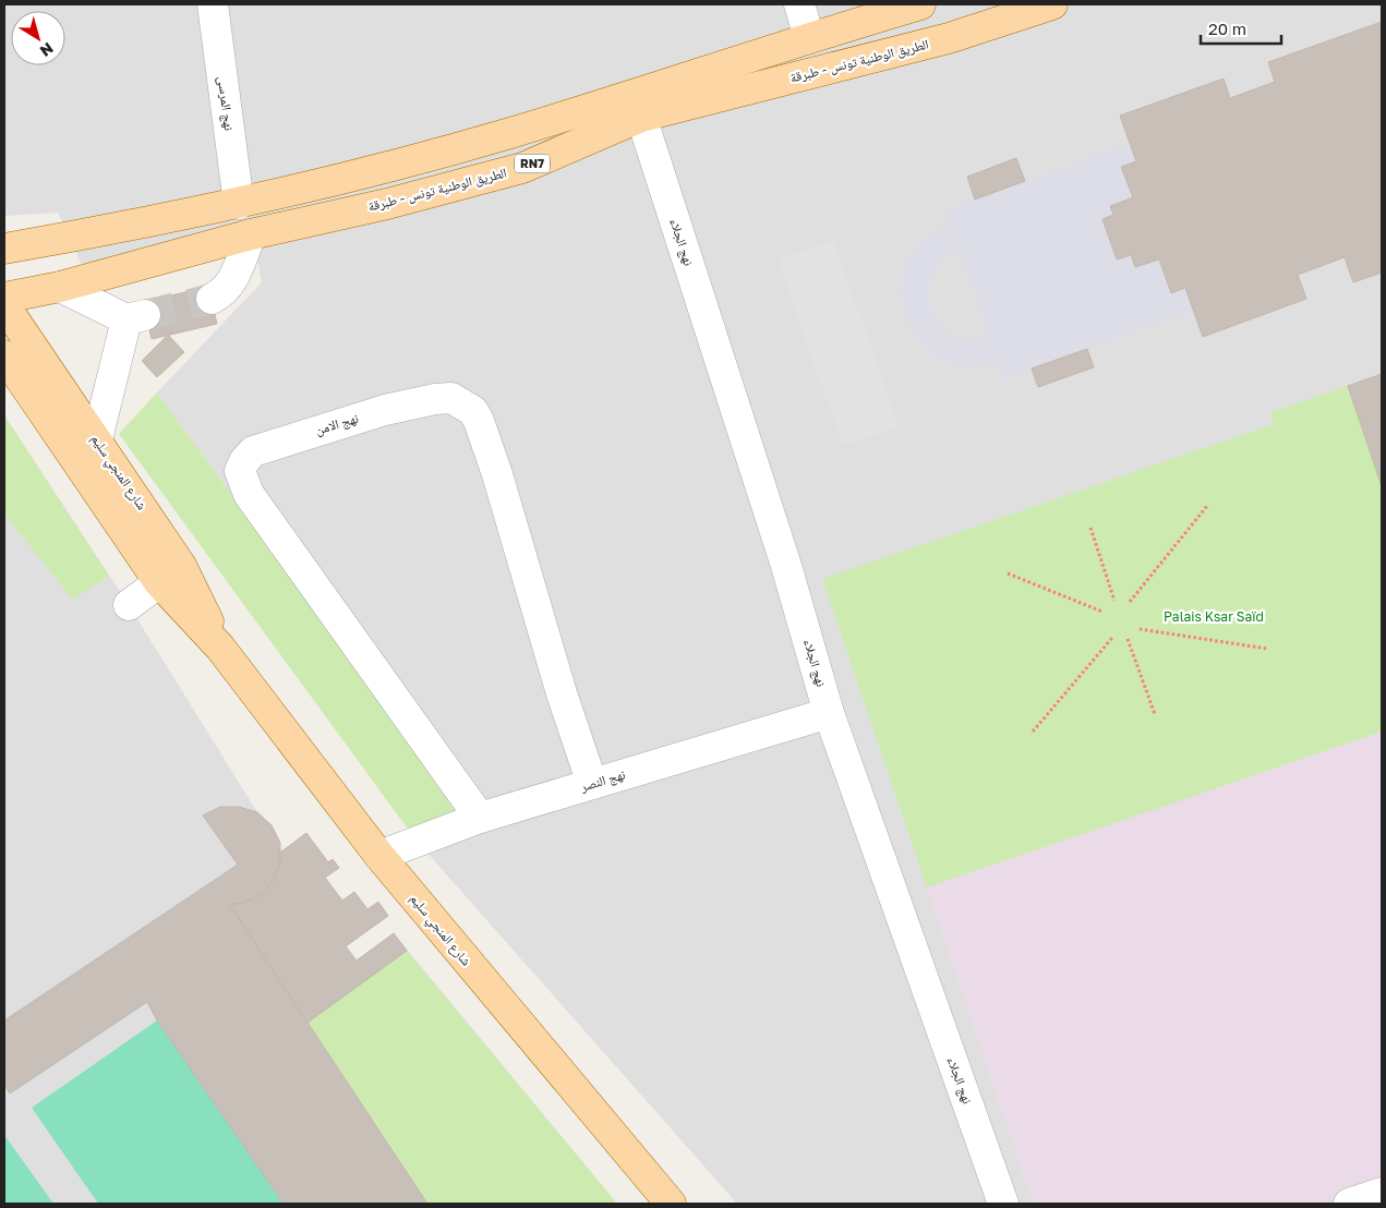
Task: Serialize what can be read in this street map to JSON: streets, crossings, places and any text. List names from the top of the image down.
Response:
{
  "streets": {
    "main road": ["الطريق الوطنية تونس - طبرقة", "RN7", "شارع المنجي سليم"],
    "street": [
      "نهج المرسى",
      "نهج الجلاء",
      "نهج الامن",
      "نهج النصر"
    ]
  },
  "crossings": [
    ["الطريق الوطنية تونس - طبرقة", "نهج الجلاء"],
    ["نهج الجلاء", "نهج النصر"],
    ["نهج الامن", "نهج النصر"],
    ["شارع المنجي سليم", "نهج النصر"]
  ],
  "parks": ["Palais Ksar Saïd"],
  "scale_bar": "20 m",
  "north": "bottom right"
}
